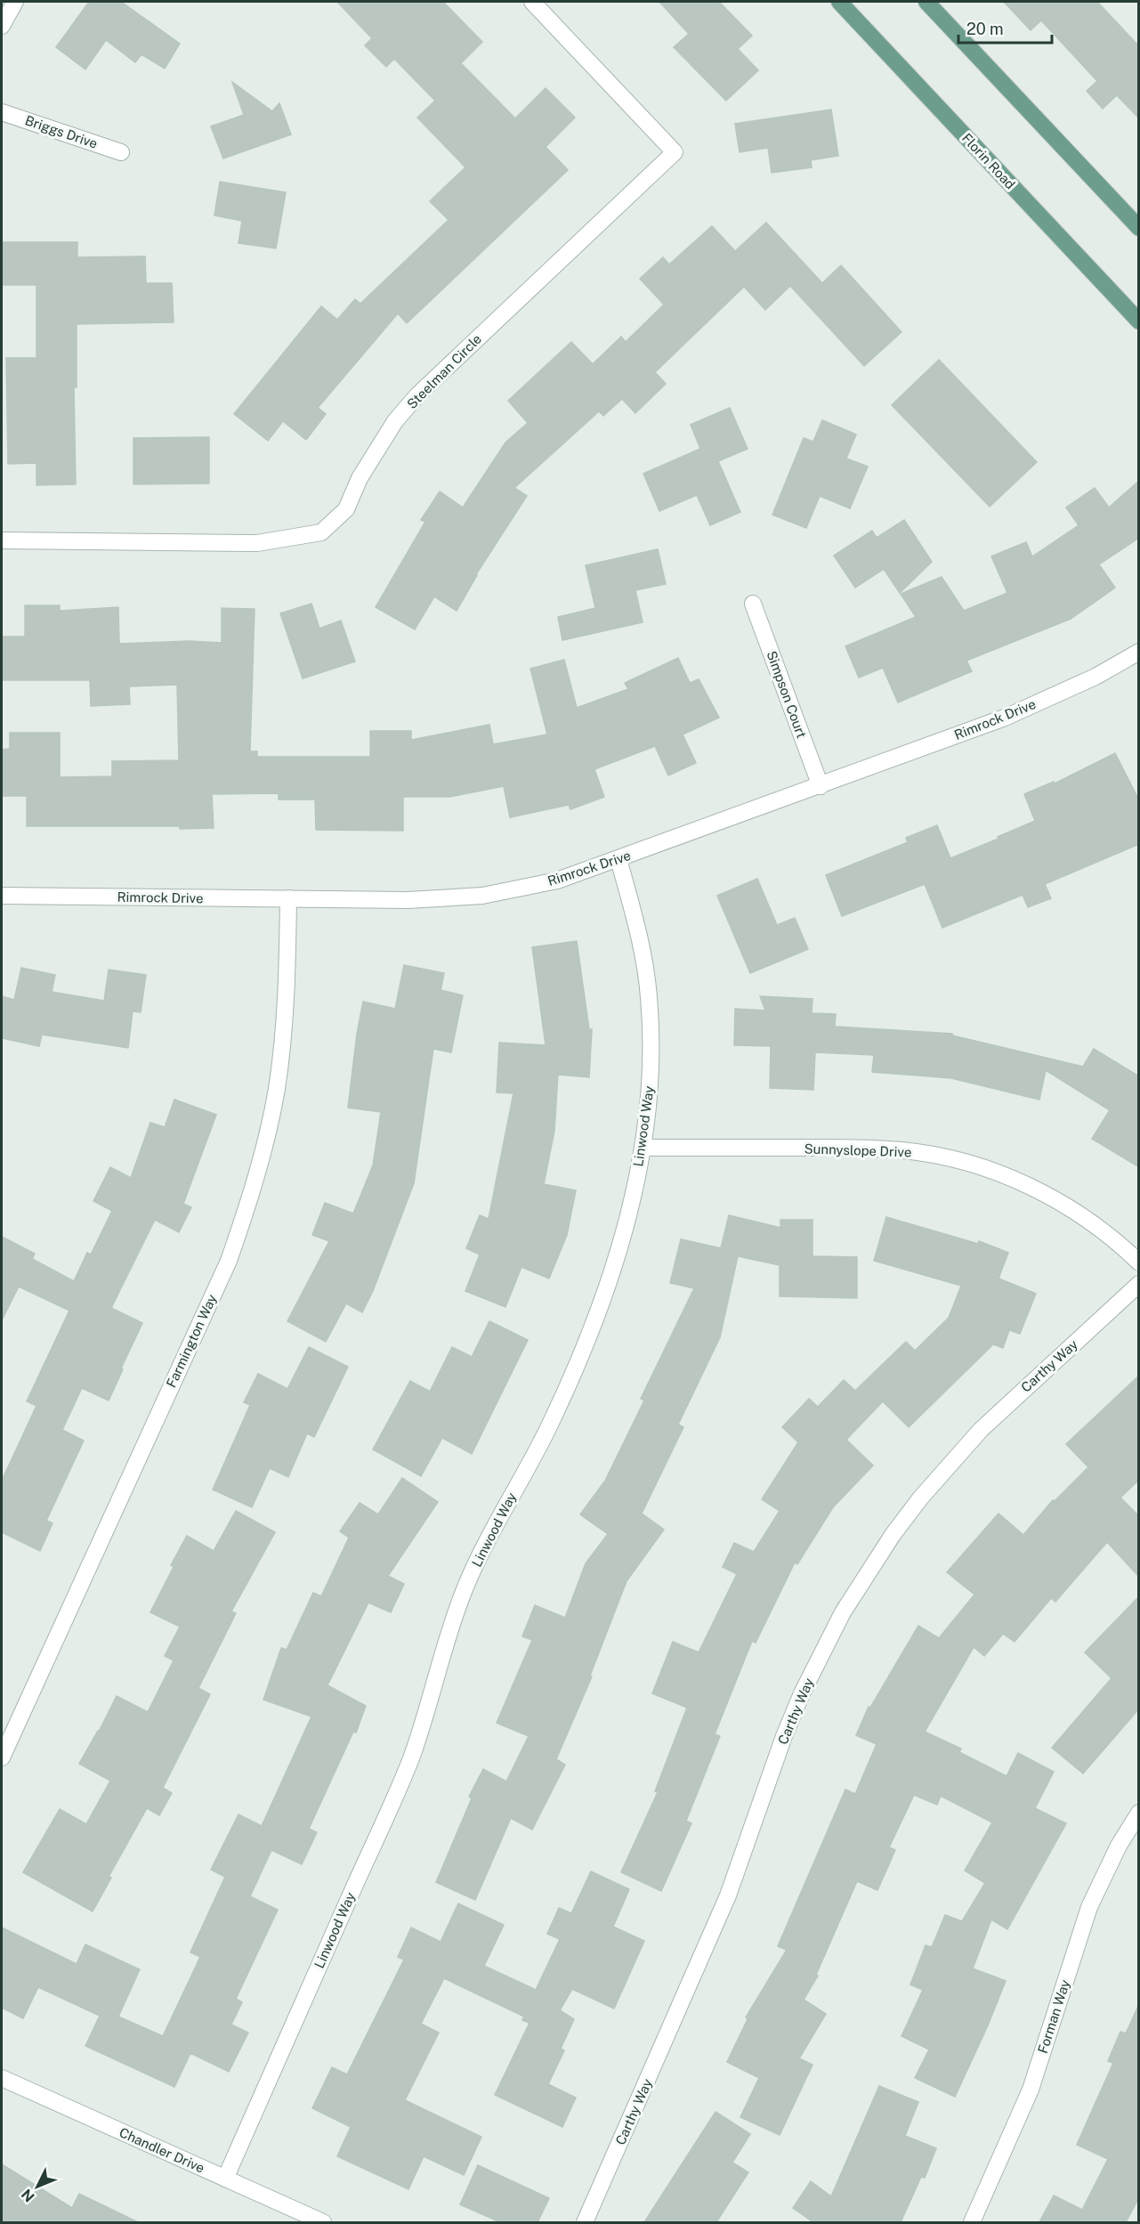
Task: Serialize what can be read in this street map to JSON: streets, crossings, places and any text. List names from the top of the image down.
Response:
{
  "streets": {
    "main road": ["Florin Road"],
    "street": [
      "Briggs Drive",
      "Steelman Circle",
      "Simpson Court",
      "Rimrock Drive",
      "Linwood Way",
      "Sunnyslope Drive",
      "Farmington Way",
      "Carthy Way",
      "Forman Way",
      "Chandler Drive"
    ]
  },
  "crossings": [
    ["Simpson Court", "Rimrock Drive"],
    ["Rimrock Drive", "Linwood Way"],
    ["Rimrock Drive", "Farmington Way"],
    ["Linwood Way", "Sunnyslope Drive"],
    ["Linwood Way", "Chandler Drive"]
  ],
  "scale_bar": "20 m",
  "north": "bottom left"
}
